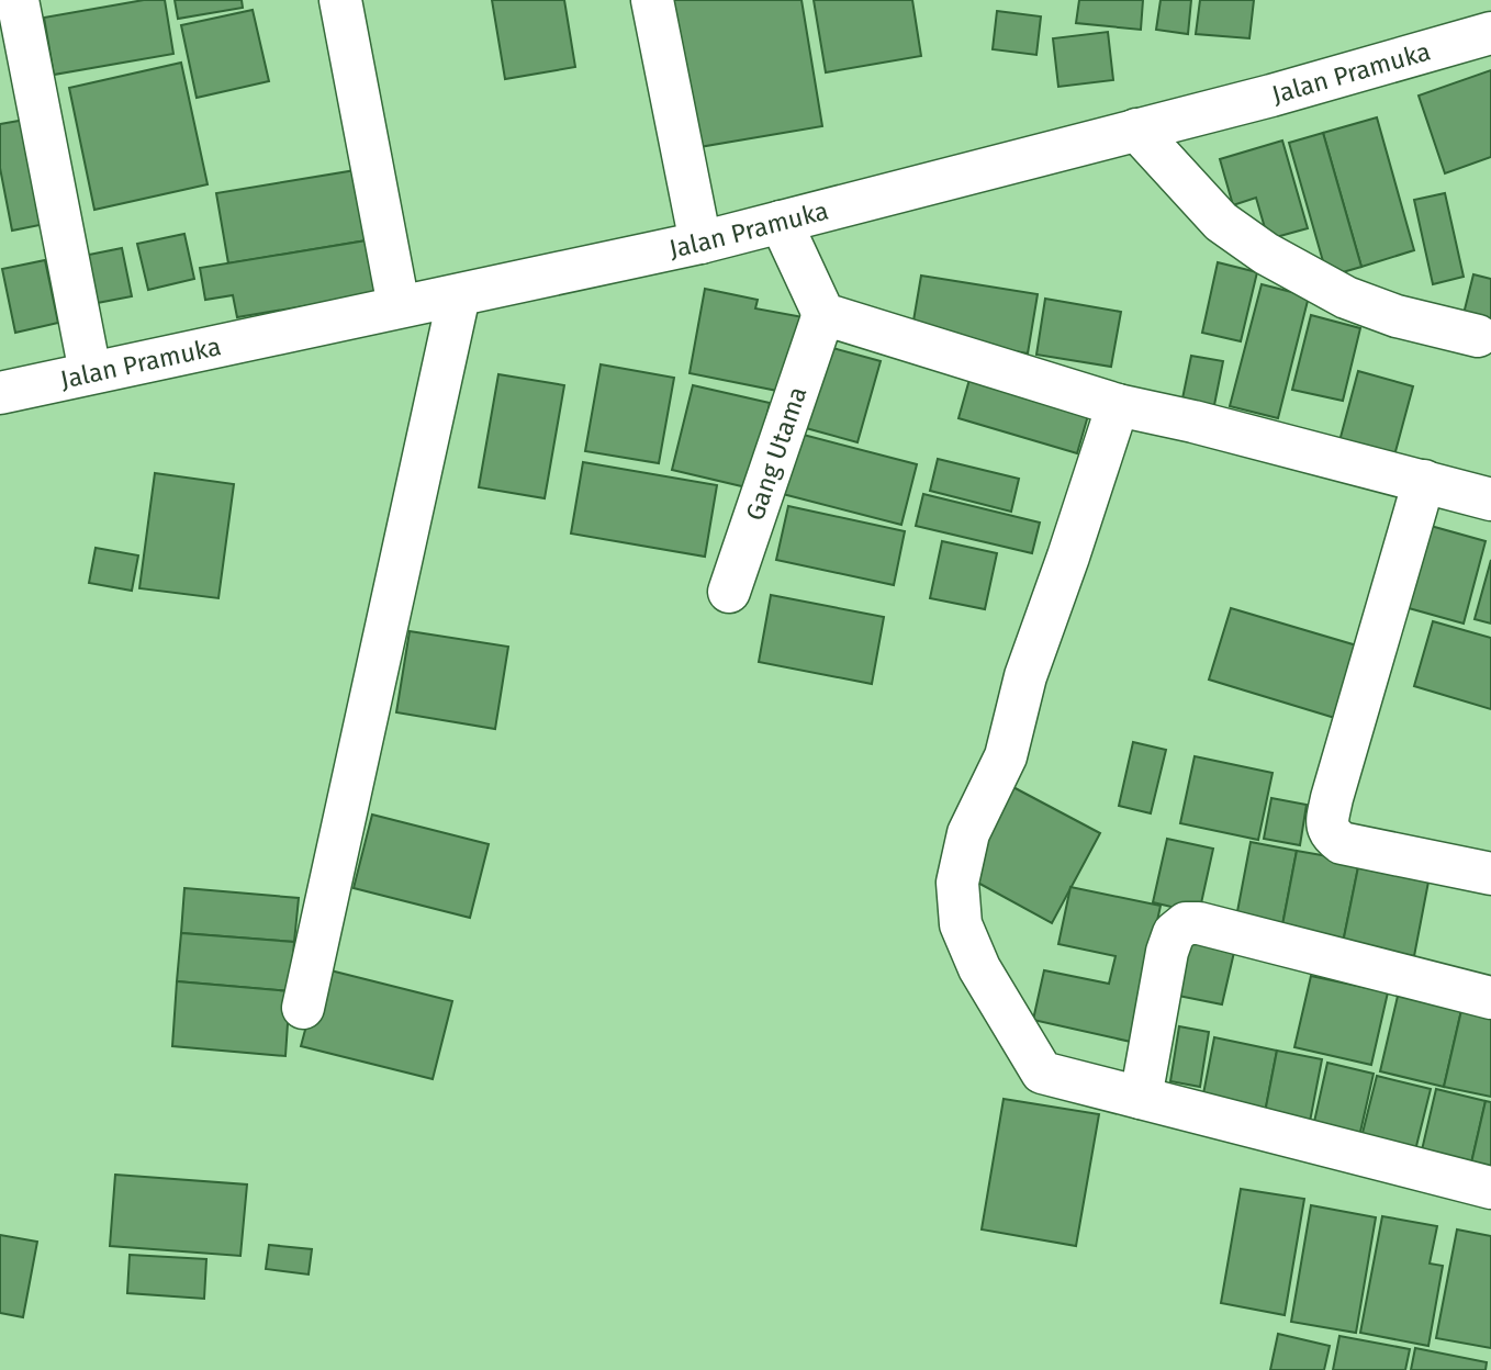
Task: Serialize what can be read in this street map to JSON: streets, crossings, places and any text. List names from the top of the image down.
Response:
{
  "streets": {
    "street": ["Jalan Pramuka", "Gang Utama"]
  }
}
